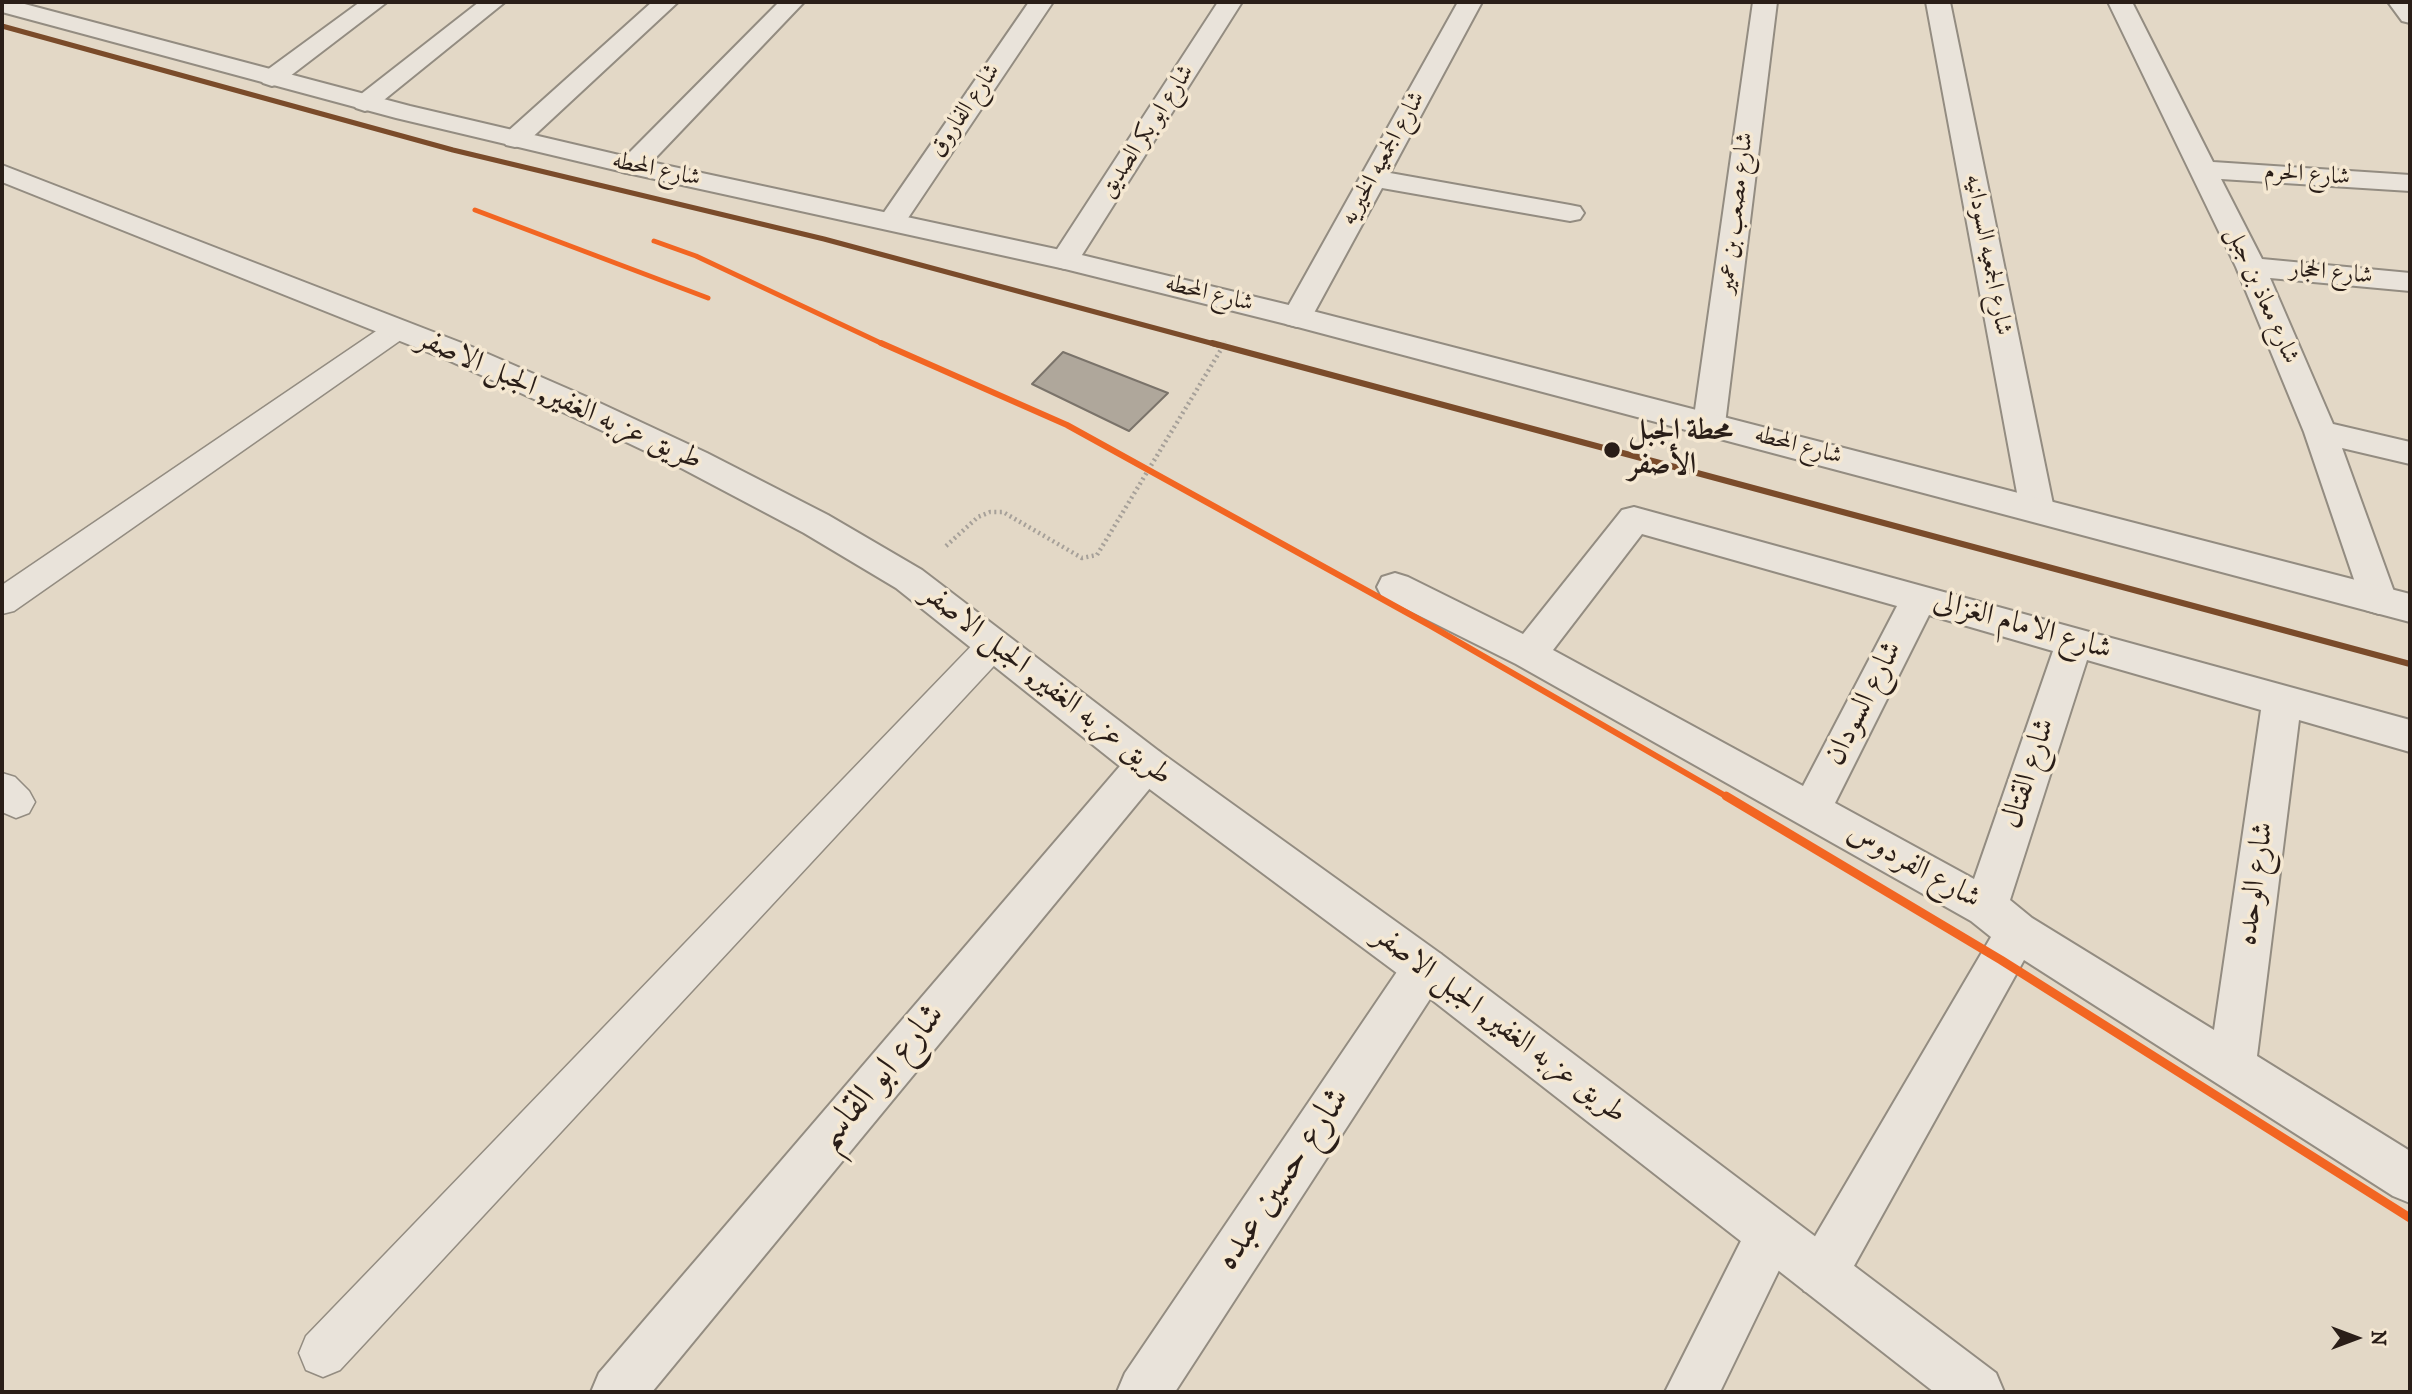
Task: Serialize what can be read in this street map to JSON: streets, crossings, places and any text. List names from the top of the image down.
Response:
{
  "streets": {
    "street": [
      "شارع الفاروق",
      "شارع ابو بكر الصديق",
      "شارع الجمعيه الخيريه",
      "شارع المحطه",
      "شارع الحرم",
      "شارع مصعب بن عمير",
      "شارع الجمعيه السودانيه",
      "شارع الحجار",
      "شارع معاذ بن جبل",
      "طريق عزبه الغفير, الجبل الاصفر",
      "شارع الامام الغزالى",
      "شارع السودان",
      "شارع القتال",
      "شارع الفردوس",
      "شارع الوحده",
      "شارع ابو القاسم",
      "شارع حسين عبده"
    ]
  },
  "crossings": [
    ["شارع الفاروق", "شارع المحطه"],
    ["شارع ابو بكر الصديق", "شارع المحطه"],
    ["شارع الجمعيه الخيريه", "شارع المحطه"],
    ["شارع المحطه", "شارع مصعب بن عمير"],
    ["شارع المحطه", "شارع الجمعيه السودانيه"],
    ["شارع المحطه", "شارع معاذ بن جبل"],
    ["شارع الحرم", "شارع معاذ بن جبل"],
    ["شارع الحجار", "شارع معاذ بن جبل"],
    ["طريق عزبه الغفير, الجبل الاصفر", "شارع القتال"],
    ["طريق عزبه الغفير, الجبل الاصفر", "شارع ابو القاسم"],
    ["طريق عزبه الغفير, الجبل الاصفر", "شارع حسين عبده"],
    ["شارع الامام الغزالى", "شارع السودان"],
    ["شارع الامام الغزالى", "شارع القتال"],
    ["شارع الامام الغزالى", "شارع الفردوس"],
    ["شارع الامام الغزالى", "شارع الوحده"],
    ["شارع السودان", "شارع الفردوس"],
    ["شارع القتال", "شارع الفردوس"],
    ["شارع الفردوس", "شارع الوحده"]
  ],
  "places": ["محطة الجبل الأصفر"],
  "north": "right"
}
